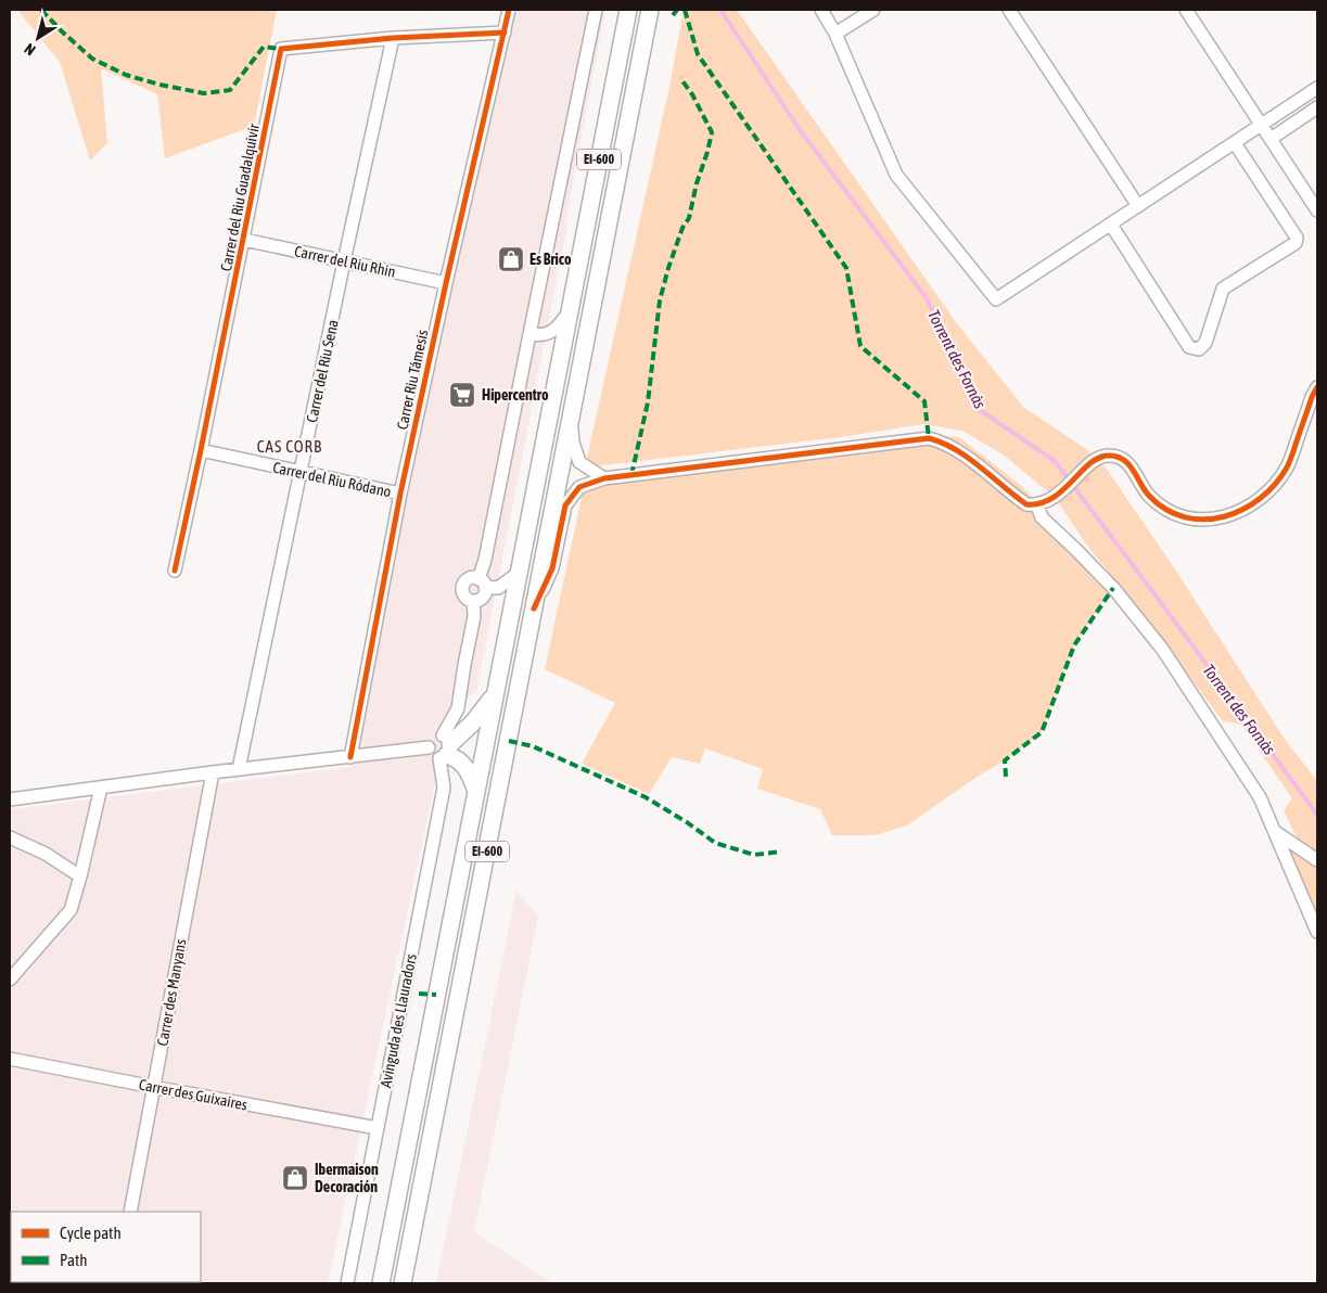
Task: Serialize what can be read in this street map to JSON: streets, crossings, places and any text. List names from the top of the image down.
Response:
{
  "streets": {
    "main road": ["EI-600"],
    "street": [
      "Carrer del Riu Guadalquivir",
      "Carrer del Riu Rhin",
      "Carrer del Riu Sena",
      "Carrer Riu Támesis",
      "Carrer del Riu Ródano",
      "Carrer des Manyans",
      "Avinguda des Llauradors",
      "Carrer des Guixaires"
    ]
  },
  "crossings": [
    ["Carrer del Riu Guadalquivir", "Carrer del Riu Rhin"],
    ["Carrer del Riu Guadalquivir", "Carrer del Riu Sena"],
    ["Carrer del Riu Guadalquivir", "Carrer Riu Támesis"],
    ["Carrer del Riu Guadalquivir", "Carrer del Riu Ródano"],
    ["Carrer del Riu Rhin", "Carrer del Riu Sena"],
    ["Carrer del Riu Rhin", "Carrer Riu Támesis"],
    ["Carrer del Riu Sena", "Carrer del Riu Ródano"],
    ["Carrer Riu Támesis", "Carrer del Riu Ródano"],
    ["Carrer des Manyans", "Carrer des Guixaires"],
    ["Avinguda des Llauradors", "Carrer des Guixaires"]
  ],
  "districts": ["CAS CORB"],
  "water": ["Torrent des Fornàs"],
  "places": {
    "shop": ["Es Brico", "Ibermaison Decoración"],
    "supermarket": ["Hipercentro"]
  },
  "legend": ["Cycle path", "Path"],
  "north": "bottom left"
}
